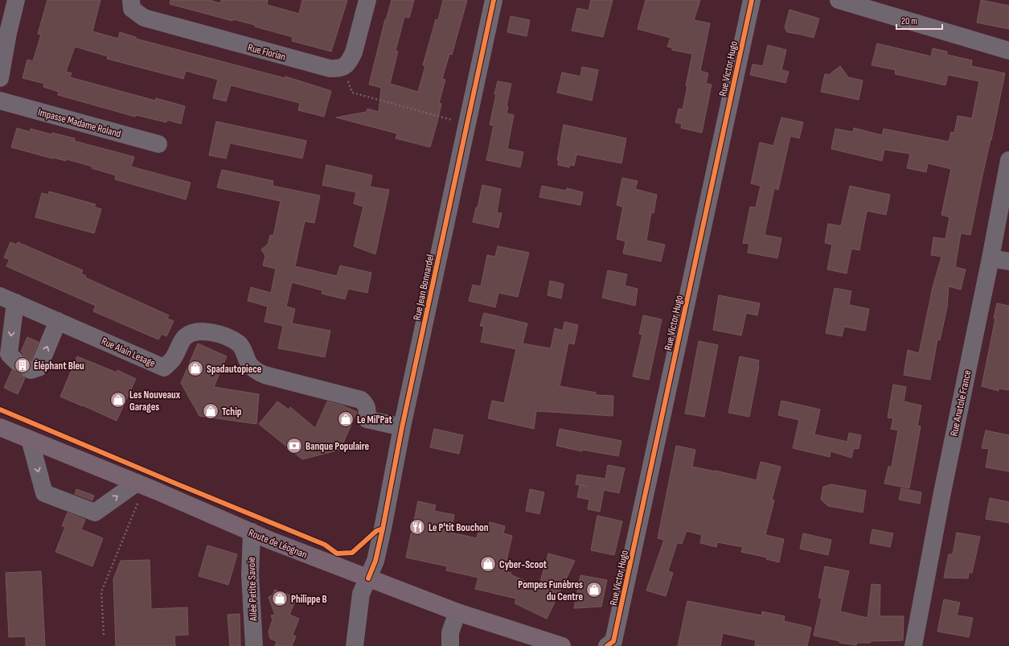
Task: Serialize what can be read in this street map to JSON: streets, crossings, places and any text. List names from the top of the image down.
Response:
{
  "streets": {
    "main road": ["Route de Léognan"],
    "street": [
      "Rue Florian",
      "Rue Victor Hugo",
      "Impasse Madame Roland",
      "Rue Jean Bonnardel",
      "Rue Alain Lesage",
      "Rue Anatole France",
      "Allée Petite Savoie"
    ]
  },
  "crossings": [
    ["Rue Jean Bonnardel", "Rue Alain Lesage"],
    ["Rue Jean Bonnardel", "Route de Léognan"],
    ["Route de Léognan", "Allée Petite Savoie"]
  ],
  "places": {
    "building": ["Éléphant Bleu"],
    "shop": [
      "Spadautopiece",
      "Les Nouveaux Garages",
      "Tchip",
      "Le Mil'Pat",
      "Cyber-Scoot",
      "Pompes Funèbres du Centre",
      "Philippe B"
    ],
    "bank": ["Banque Populaire"],
    "restaurant": ["Le P'tit Bouchon"]
  },
  "scale_bar": "20 m"
}
